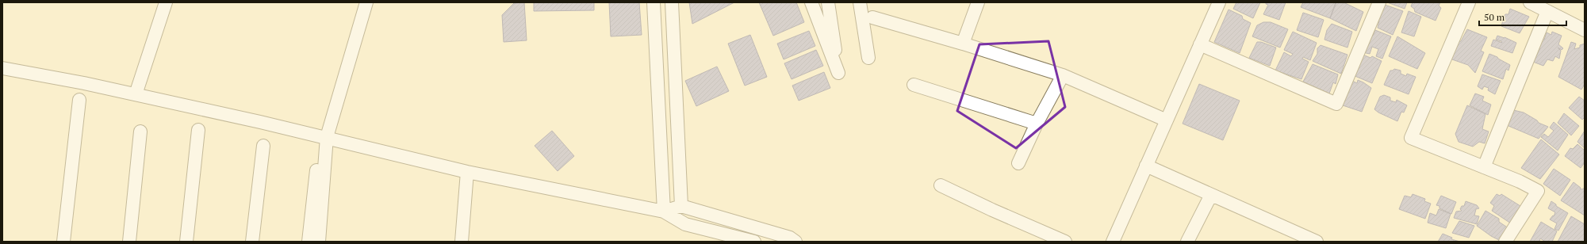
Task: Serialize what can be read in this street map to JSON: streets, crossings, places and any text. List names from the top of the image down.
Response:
{
  "scale_bar": "50 m"
}
